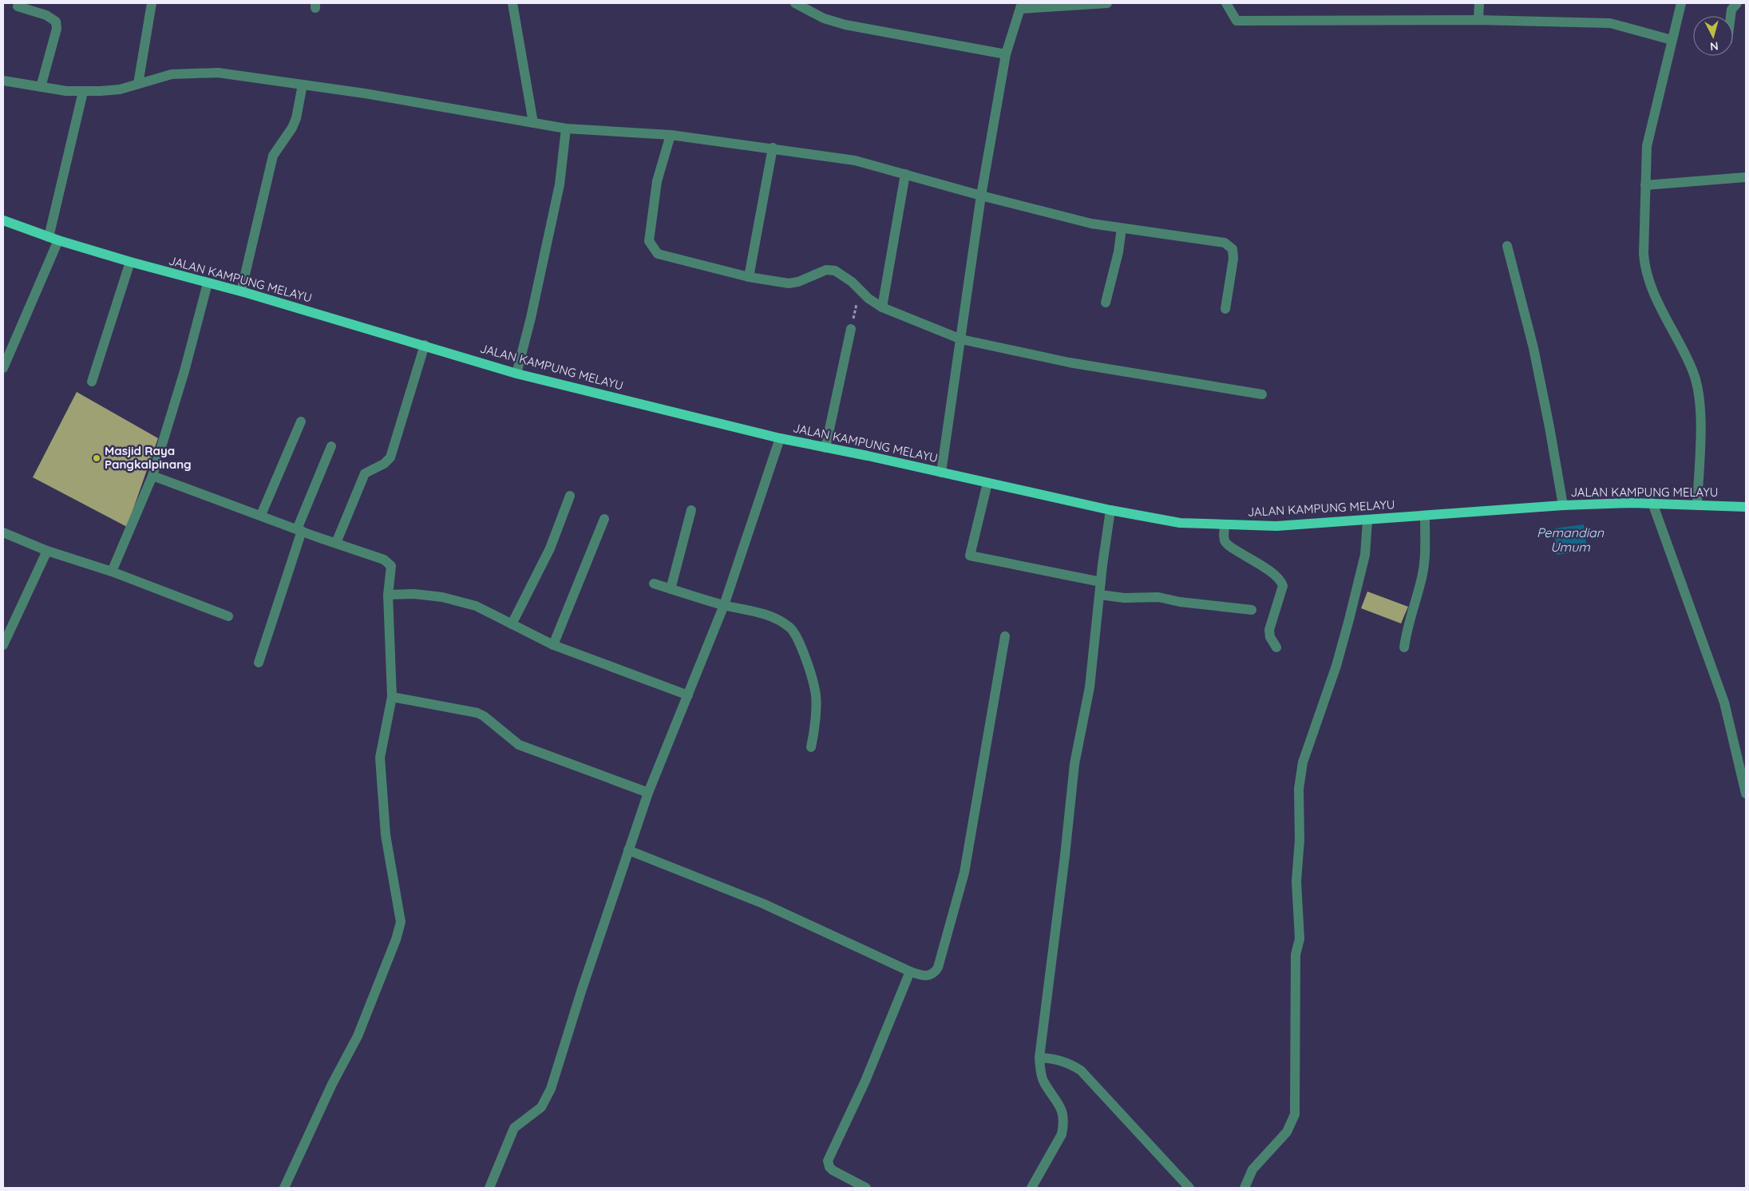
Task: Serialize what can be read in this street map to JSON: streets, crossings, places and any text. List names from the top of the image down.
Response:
{
  "streets": {
    "main road": ["JALAN KAMPUNG MELAYU"]
  },
  "water": ["Pemandian Umum"],
  "places": ["Masjid Raya Pangkalpinang"],
  "north": "bottom"
}
